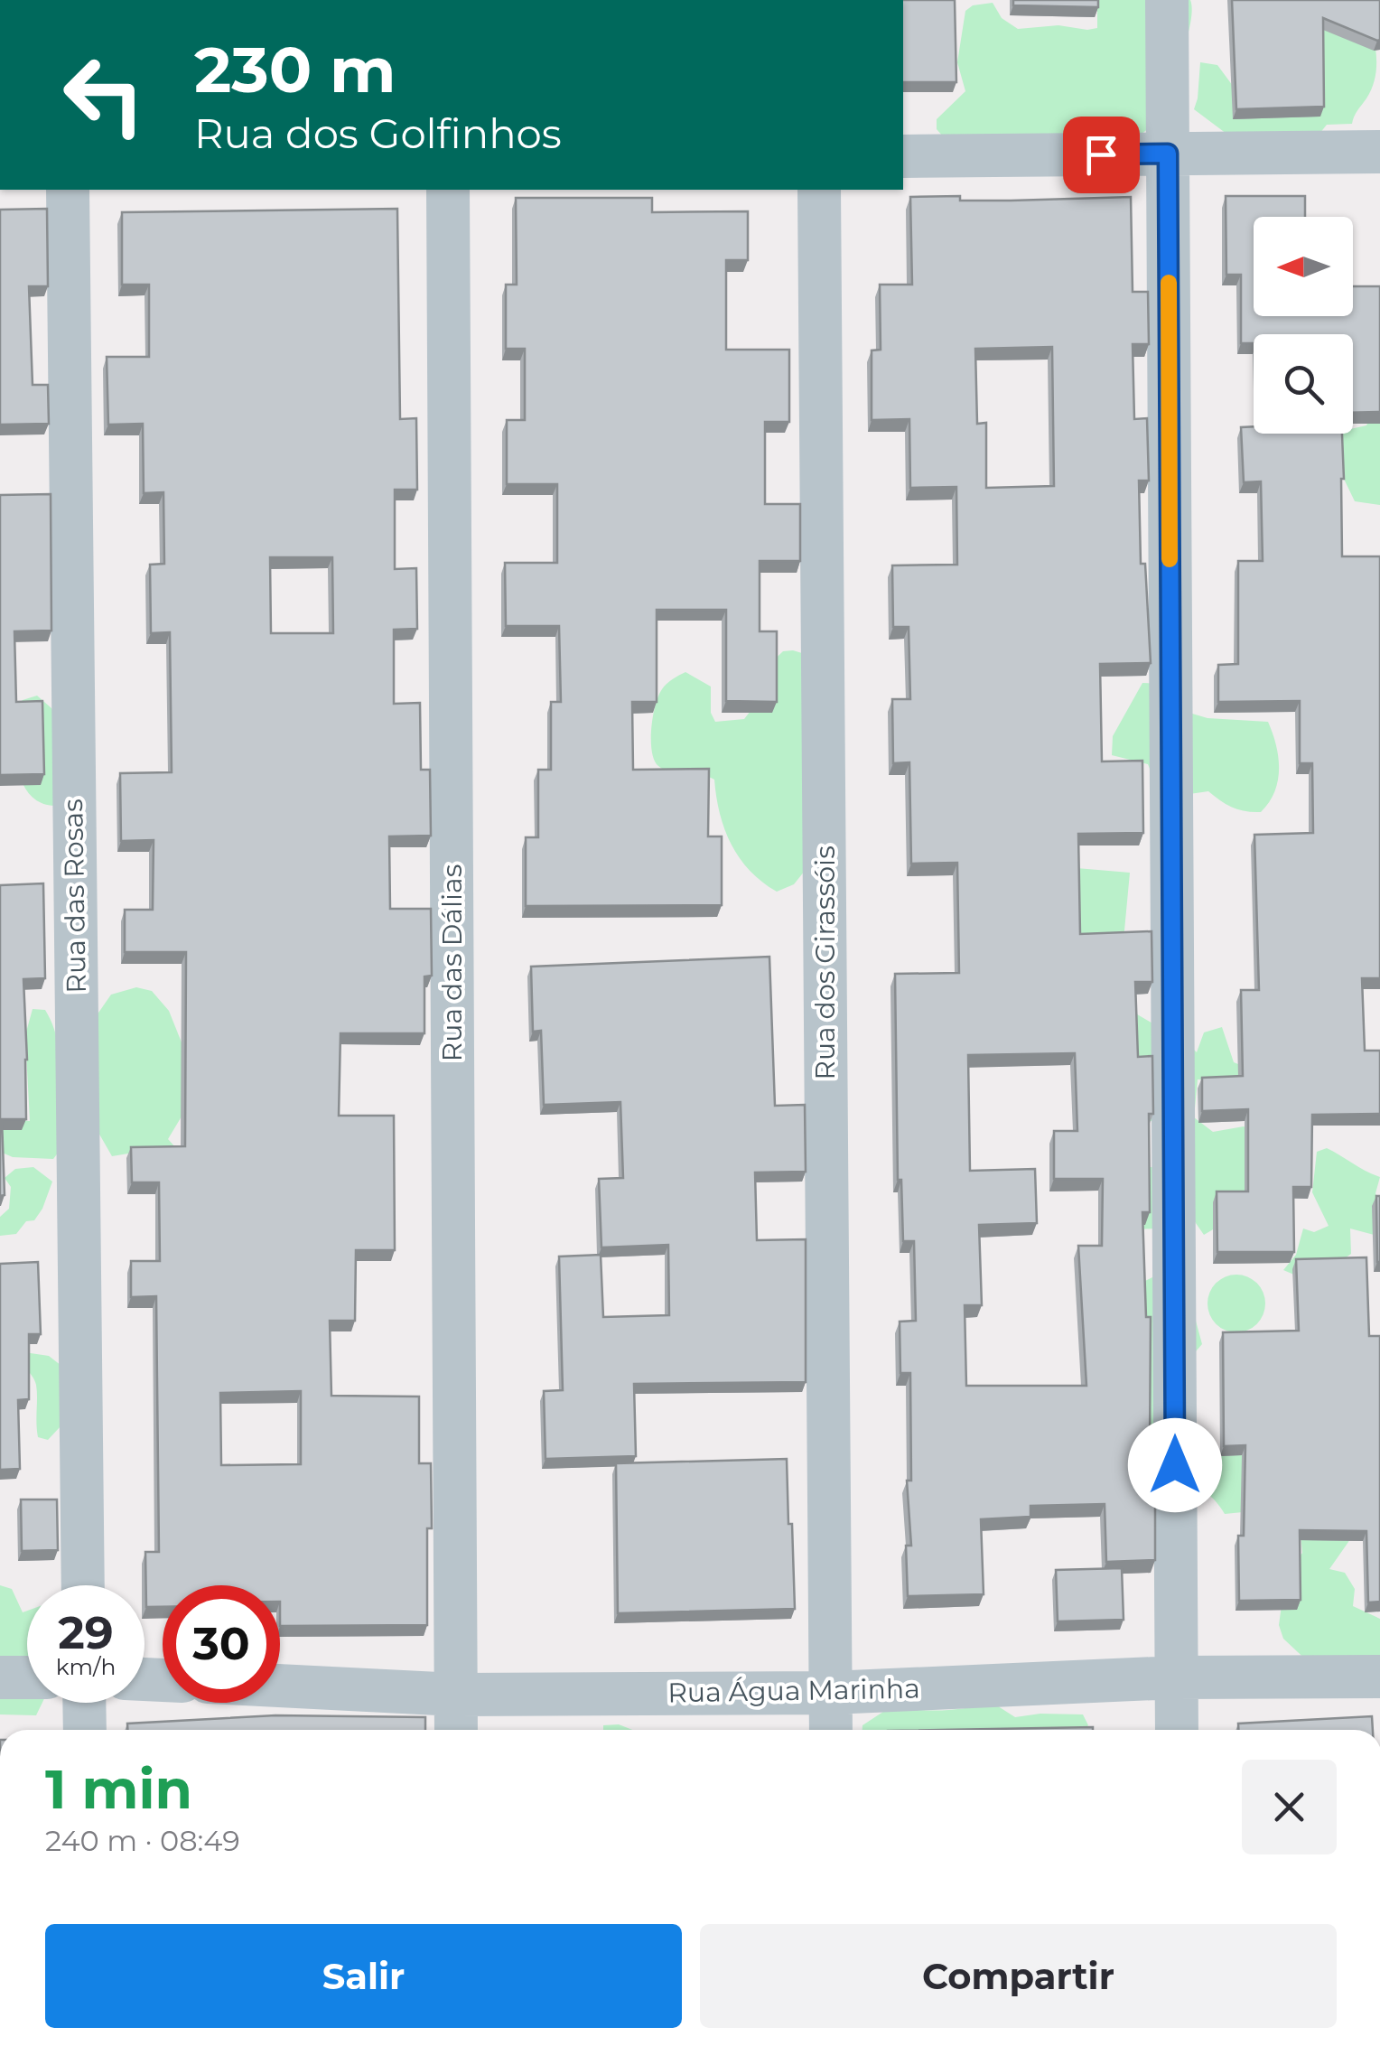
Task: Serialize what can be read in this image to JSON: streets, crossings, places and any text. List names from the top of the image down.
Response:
{
  "streets": {
    "street": [
      "Rua das Rosas",
      "Rua das Dálias",
      "Rua dos Girassóis",
      "Rua Água Marinha"
    ]
  },
  "crossings": [
    ["Rua das Dálias", "Rua Água Marinha"],
    ["Rua dos Girassóis", "Rua Água Marinha"]
  ],
  "north": "left",
  "page": {
    "turn": ["230 m", "Rua dos Golfinhos"],
    "speed": "29 km/h",
    "limit": "30",
    "heading": ["1 min", "240 m · 08:49"],
    "buttons": ["Salir", "Compartir"]
  }
}
